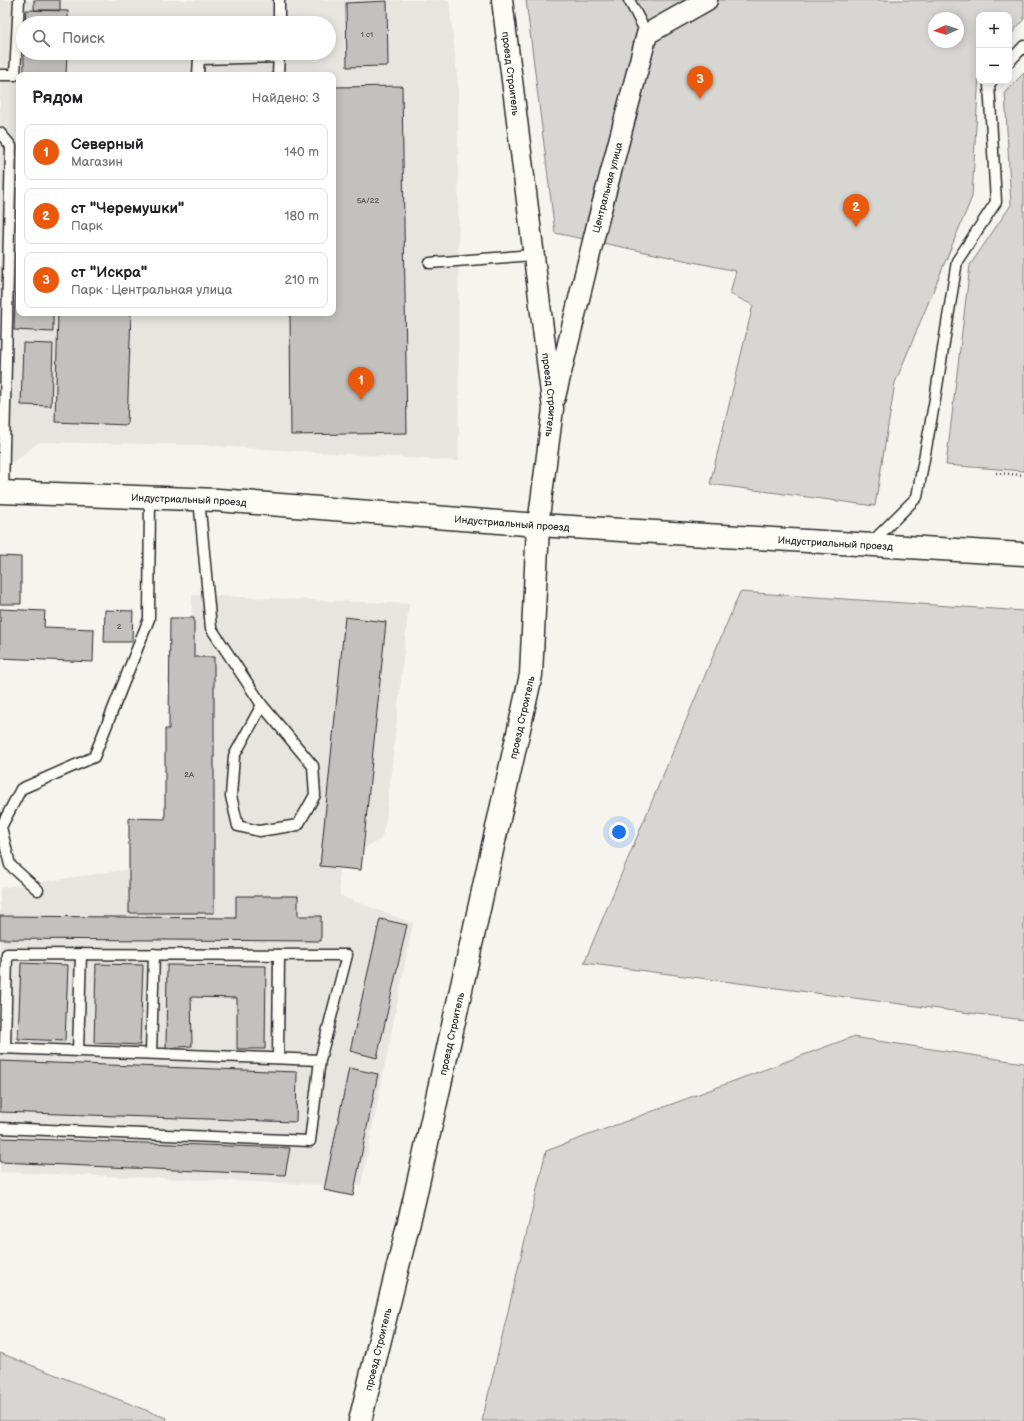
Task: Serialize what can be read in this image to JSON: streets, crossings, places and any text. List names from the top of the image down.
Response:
{
  "streets": {
    "street": ["проезд Строитель", "Центральная улица", "Индустриальный проезд"]
  },
  "crossings": [
    ["проезд Строитель", "Центральная улица"],
    ["проезд Строитель", "Индустриальный проезд"]
  ],
  "house_numbers": [
    "1 с1",
    "5А/22",
    "2",
    "2А"
  ],
  "north": "left",
  "page": {
    "map_buttons": ["+", "−"],
    "search": "Поиск",
    "pins": ["3", "2", "1"],
    "heading": ["Рядом", "Найдено: 3"],
    "list": [
      {
        "mark": "1",
        "name": "Северный",
        "note": "Магазин",
        "value": "140 m"
      },
      {
        "mark": "2",
        "name": "ст \"Черемушки\"",
        "note": "Парк",
        "value": "180 m"
      },
      {
        "mark": "3",
        "name": "ст \"Искра\"",
        "note": "Парк · Центральная улица",
        "value": "210 m"
      }
    ]
  }
}
